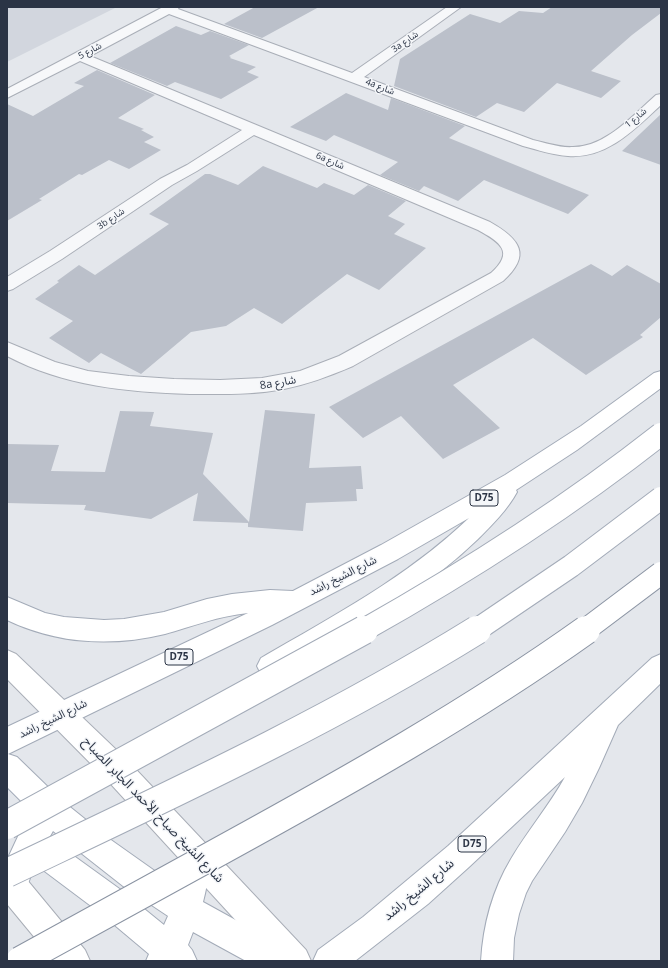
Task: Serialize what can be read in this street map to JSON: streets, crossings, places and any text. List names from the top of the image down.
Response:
{
  "streets": {
    "main road": ["D75", "شارع الشيخ راشد", "شارع الشيخ صباح الأحمد الجابر الصباح"],
    "street": [
      "3a شارع",
      "شارع 5",
      "4a شارع",
      "شارع 1",
      "6a شارع",
      "3b شارع",
      "8a شارع"
    ]
  },
  "crossings": [
    ["3a شارع", "4a شارع"],
    ["شارع 5", "4a شارع"],
    ["شارع 5", "6a شارع"],
    ["4a شارع", "شارع 1"],
    ["6a شارع", "3b شارع"],
    ["6a شارع", "8a شارع"],
    ["شارع الشيخ راشد", "شارع الشيخ صباح الأحمد الجابر الصباح"]
  ]
}
